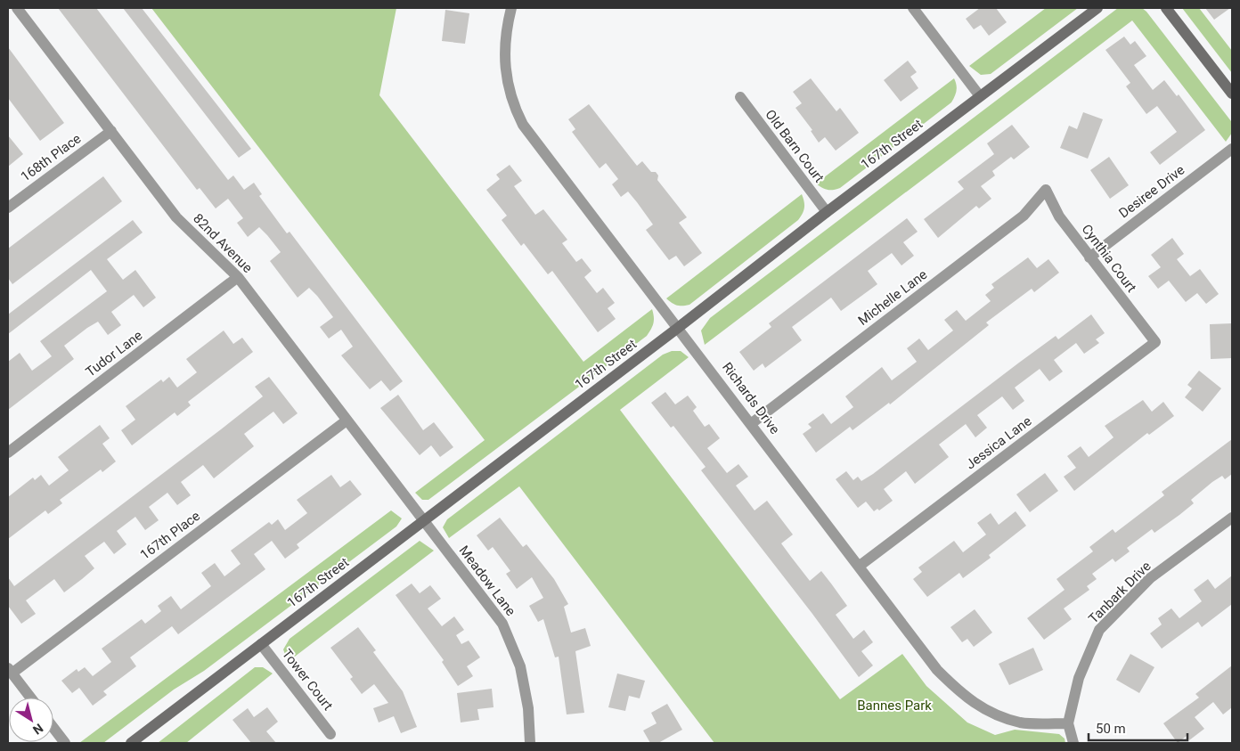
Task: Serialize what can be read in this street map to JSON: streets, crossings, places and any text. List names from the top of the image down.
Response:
{
  "streets": {
    "street": [
      "167th Street",
      "Old Barn Court",
      "168th Place",
      "Desiree Drive",
      "82nd Avenue",
      "Cynthia Court",
      "Michelle Lane",
      "Tudor Lane",
      "Richards Drive",
      "Jessica Lane",
      "167th Place",
      "Meadow Lane",
      "Tanbark Drive",
      "Tower Court"
    ]
  },
  "crossings": [
    ["167th Street", "Old Barn Court"],
    ["167th Street", "82nd Avenue"],
    ["167th Street", "Richards Drive"],
    ["167th Street", "Meadow Lane"],
    ["167th Street", "Tower Court"],
    ["168th Place", "82nd Avenue"],
    ["Desiree Drive", "Cynthia Court"],
    ["82nd Avenue", "Tudor Lane"],
    ["82nd Avenue", "167th Place"],
    ["82nd Avenue", "Meadow Lane"],
    ["Cynthia Court", "Michelle Lane"],
    ["Cynthia Court", "Jessica Lane"],
    ["Michelle Lane", "Richards Drive"],
    ["Richards Drive", "Jessica Lane"],
    ["Richards Drive", "Tanbark Drive"]
  ],
  "parks": ["Bannes Park"],
  "scale_bar": "50 m",
  "north": "bottom right"
}
